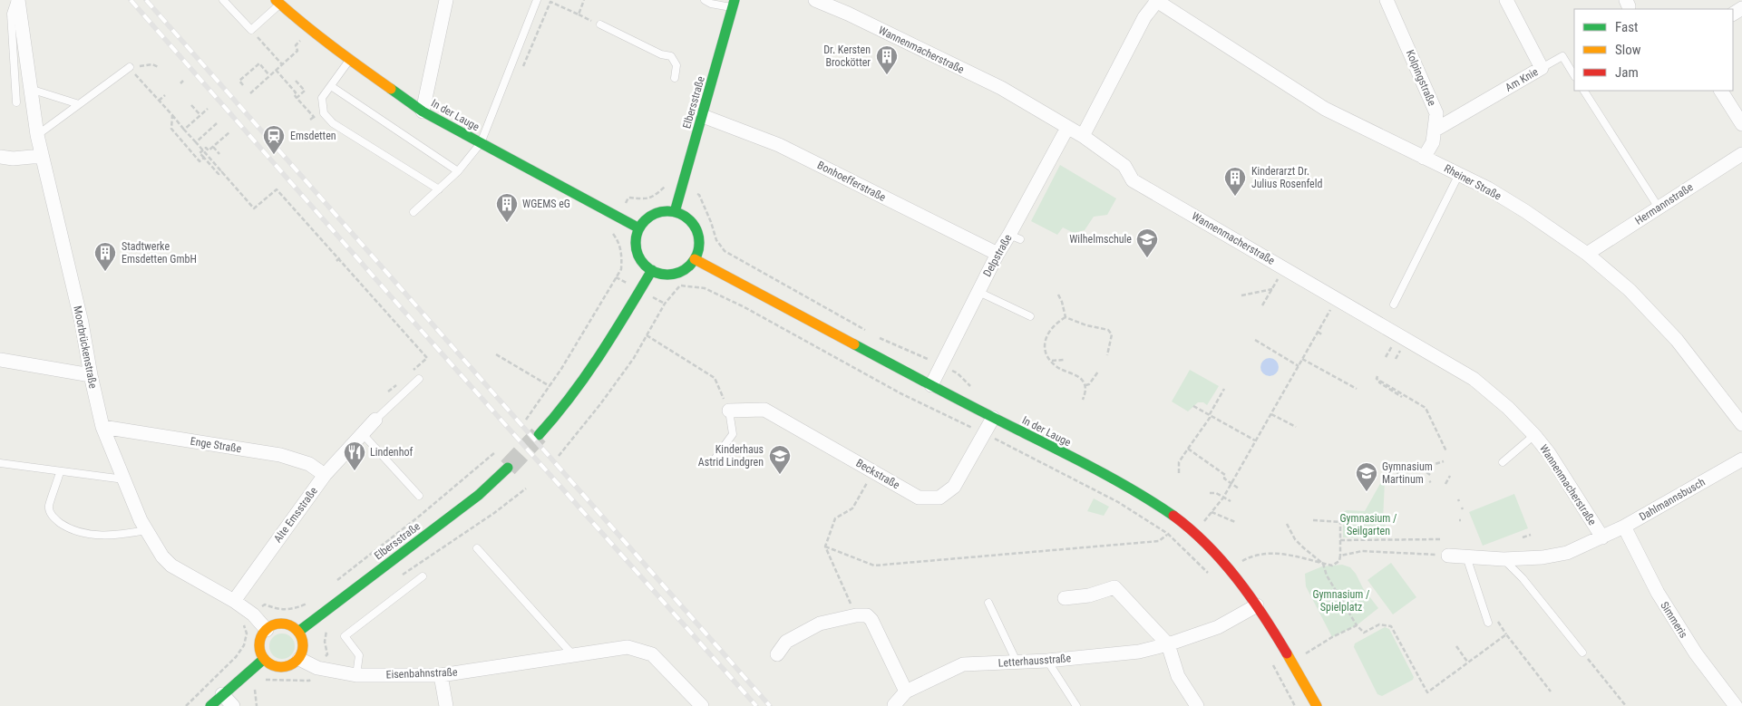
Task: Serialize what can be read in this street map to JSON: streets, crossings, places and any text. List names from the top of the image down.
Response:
{
  "streets": {
    "street": [
      "Wannenmacherstraße",
      "Kolpingstraße",
      "Am Knie",
      "Elbersstraße",
      "In der Lauge",
      "Bonhoefferstraße",
      "Rheiner Straße",
      "Hermannstraße",
      "Delpstraße",
      "Moorbrückenstraße",
      "Enge Straße",
      "Beckstraße",
      "Dahlmannsbusch",
      "Alte Emsstraße",
      "Simmeris",
      "Letterhausstraße",
      "Eisenbahnstraße"
    ]
  },
  "crossings": [
    ["Wannenmacherstraße", "Delpstraße"],
    ["Wannenmacherstraße", "Dahlmannsbusch"],
    ["Kolpingstraße", "Am Knie"],
    ["Kolpingstraße", "Rheiner Straße"],
    ["Elbersstraße", "In der Lauge"],
    ["Elbersstraße", "Bonhoefferstraße"],
    ["Elbersstraße", "Moorbrückenstraße"],
    ["Elbersstraße", "Eisenbahnstraße"],
    ["In der Lauge", "Delpstraße"],
    ["In der Lauge", "Beckstraße"],
    ["In der Lauge", "Letterhausstraße"],
    ["Bonhoefferstraße", "Delpstraße"],
    ["Rheiner Straße", "Hermannstraße"],
    ["Moorbrückenstraße", "Enge Straße"],
    ["Moorbrückenstraße", "Alte Emsstraße"],
    ["Moorbrückenstraße", "Eisenbahnstraße"],
    ["Enge Straße", "Alte Emsstraße"],
    ["Dahlmannsbusch", "Simmeris"]
  ],
  "parks": ["Gymnasium / Seilgarten", "Gymnasium / Spielplatz"],
  "places": {
    "building": [
      "Dr. Kersten Brockötter",
      "Kinderarzt Dr. Julius Rosenfeld",
      "WGEMS eG",
      "Stadtwerke Emsdetten GmbH"
    ],
    "station": ["Emsdetten"],
    "school or university": ["Wilhelmschule", "Kinderhaus Astrid Lindgren", "Gymnasium Martinum"],
    "restaurant": ["Lindenhof"]
  },
  "legend": ["Fast", "Slow", "Jam"]
}
